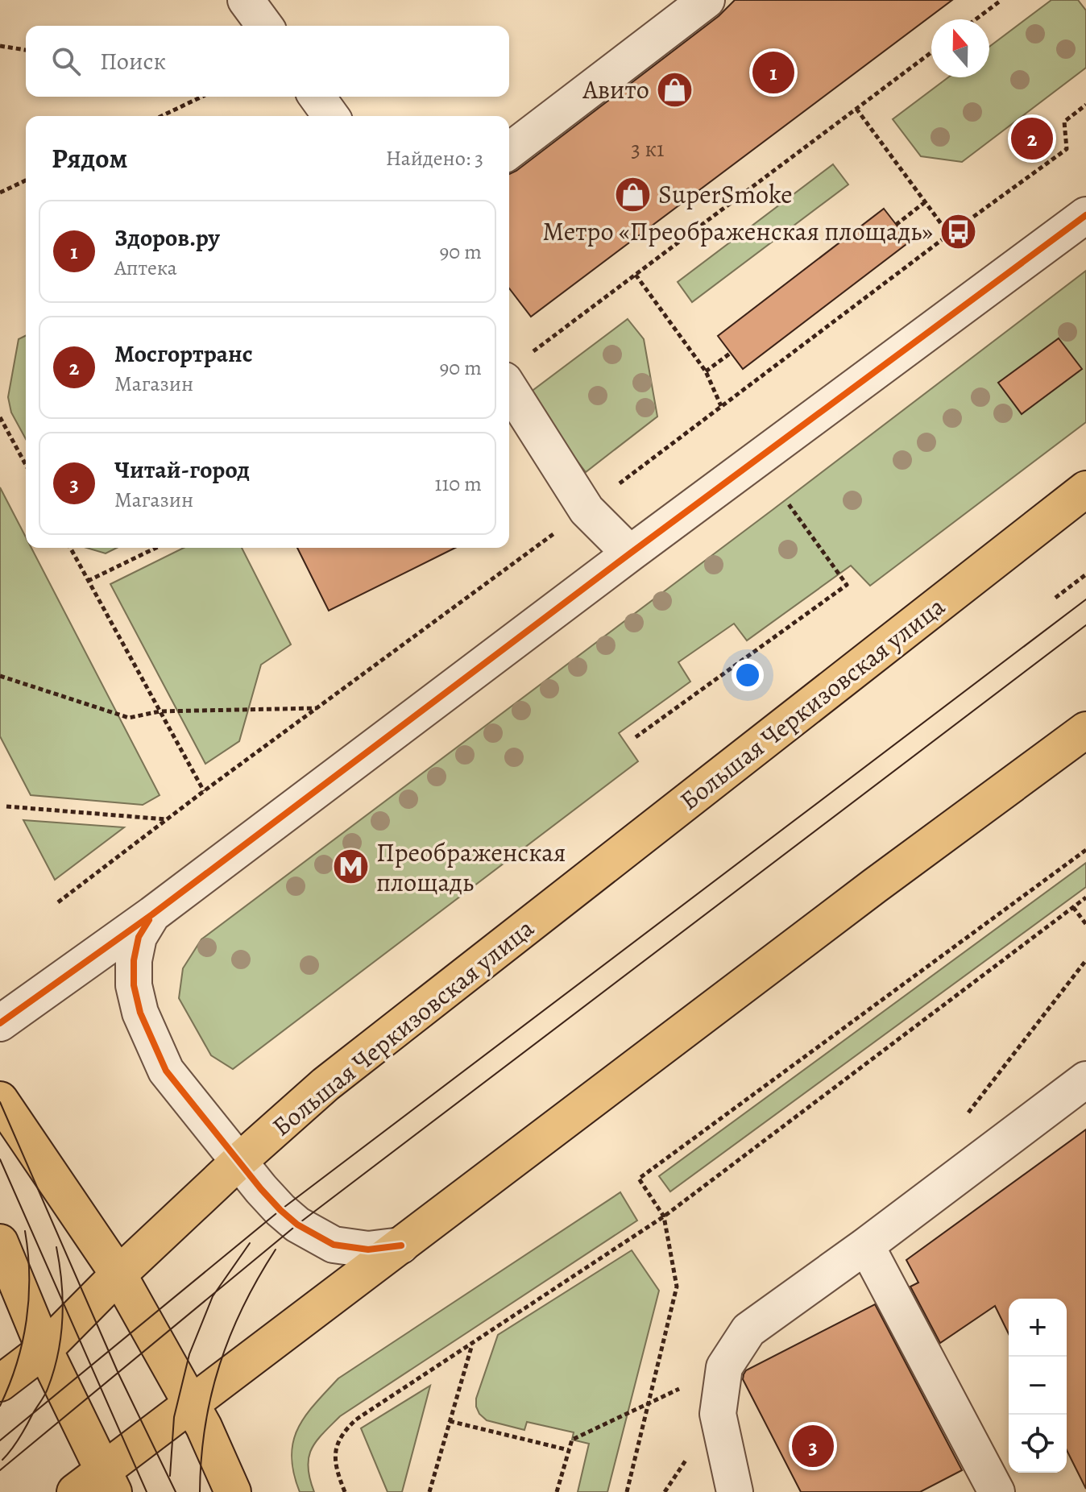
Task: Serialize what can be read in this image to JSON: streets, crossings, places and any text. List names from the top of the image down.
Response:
{
  "streets": {
    "main road": ["Большая Черкизовская улица"]
  },
  "places": {
    "shop": ["Авито", "SuperSmoke"],
    "bus stop": ["Метро «Преображенская площадь»"],
    "metro station": ["Преображенская площадь"]
  },
  "house_numbers": ["3 к1"],
  "north": "top",
  "page": {
    "search": "Поиск",
    "pins": ["1", "2", "3"],
    "heading": ["Рядом", "Найдено: 3"],
    "list": [
      {
        "mark": "1",
        "name": "Здоров.ру",
        "note": "Аптека",
        "value": "90 m"
      },
      {
        "mark": "2",
        "name": "Мосгортранс",
        "note": "Магазин",
        "value": "90 m"
      },
      {
        "mark": "3",
        "name": "Читай-город",
        "note": "Магазин",
        "value": "110 m"
      }
    ],
    "map_buttons": ["+", "−"]
  }
}
